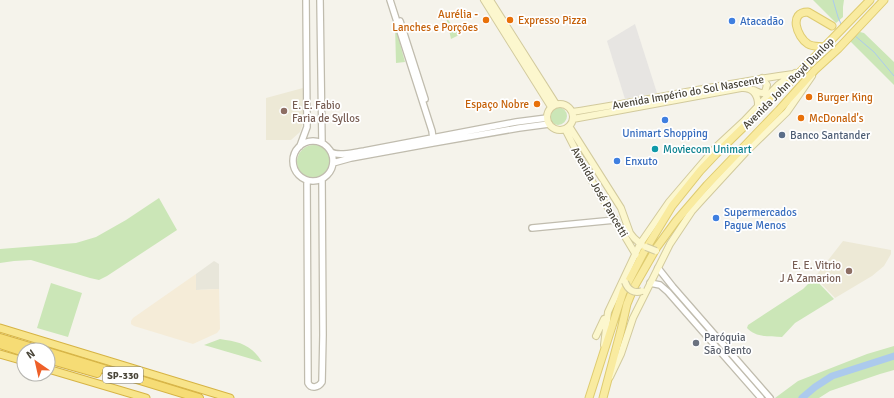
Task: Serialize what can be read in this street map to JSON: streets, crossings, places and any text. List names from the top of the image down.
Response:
{
  "streets": {
    "highway": ["SP-330"],
    "main road": ["Avenida John Boyd Dunlop", "Avenida Império do Sol Nascente", "Avenida José Pancetti"]
  },
  "crossings": [
    ["Avenida John Boyd Dunlop", "Avenida Império do Sol Nascente"],
    ["Avenida John Boyd Dunlop", "Avenida José Pancetti"],
    ["Avenida Império do Sol Nascente", "Avenida José Pancetti"]
  ],
  "places": [
    "Aurélia - Lanches e Porções",
    "Expresso Pizza",
    "Atacadão",
    "Burger King",
    "Espaço Nobre",
    "E. E. Fabio Faria de Syllos",
    "McDonald's",
    "Unimart Shopping",
    "Banco Santander",
    "Moviecom Unimart",
    "Enxuto",
    "Supermercados Pague Menos",
    "E. E. Vitrio J A Zamarion",
    "Paróquia São Bento"
  ],
  "north": "top left"
}
